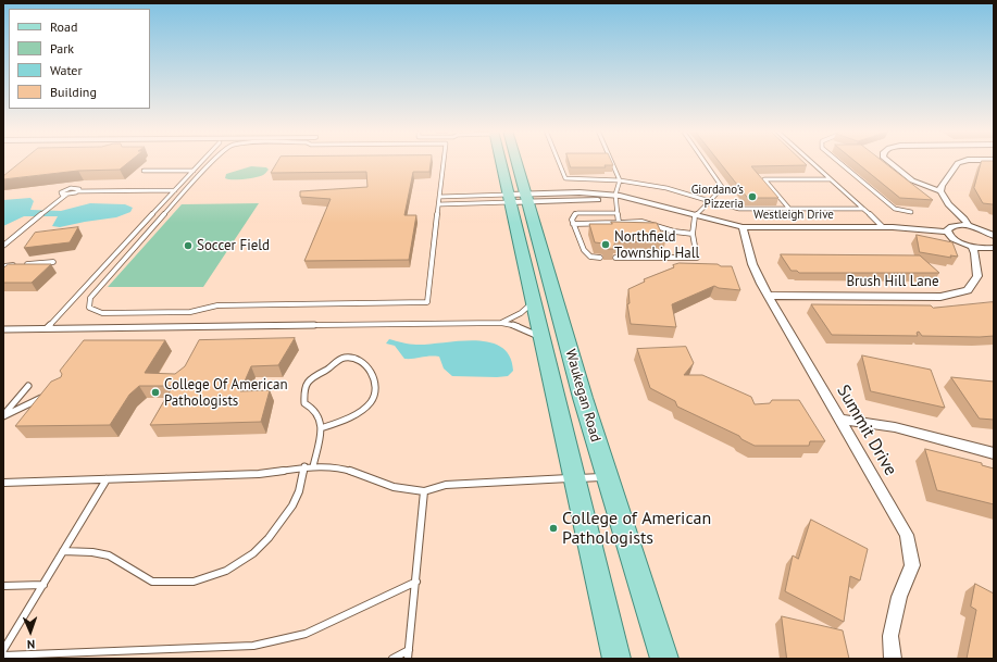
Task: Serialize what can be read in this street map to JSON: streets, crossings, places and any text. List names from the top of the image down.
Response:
{
  "streets": {
    "main road": ["Waukegan Road"],
    "street": ["Westleigh Drive", "Brush Hill Lane", "Summit Drive"]
  },
  "crossings": [
    ["Westleigh Drive", "Waukegan Road"],
    ["Westleigh Drive", "Summit Drive"],
    ["Brush Hill Lane", "Summit Drive"]
  ],
  "places": [
    "Giordano's Pizzeria",
    "Northfield Township Hall",
    "Soccer Field",
    "College Of American Pathologists",
    "College of American Pathologists"
  ],
  "legend": [
    "Road",
    "Park",
    "Water",
    "Building"
  ],
  "north": "bottom"
}
